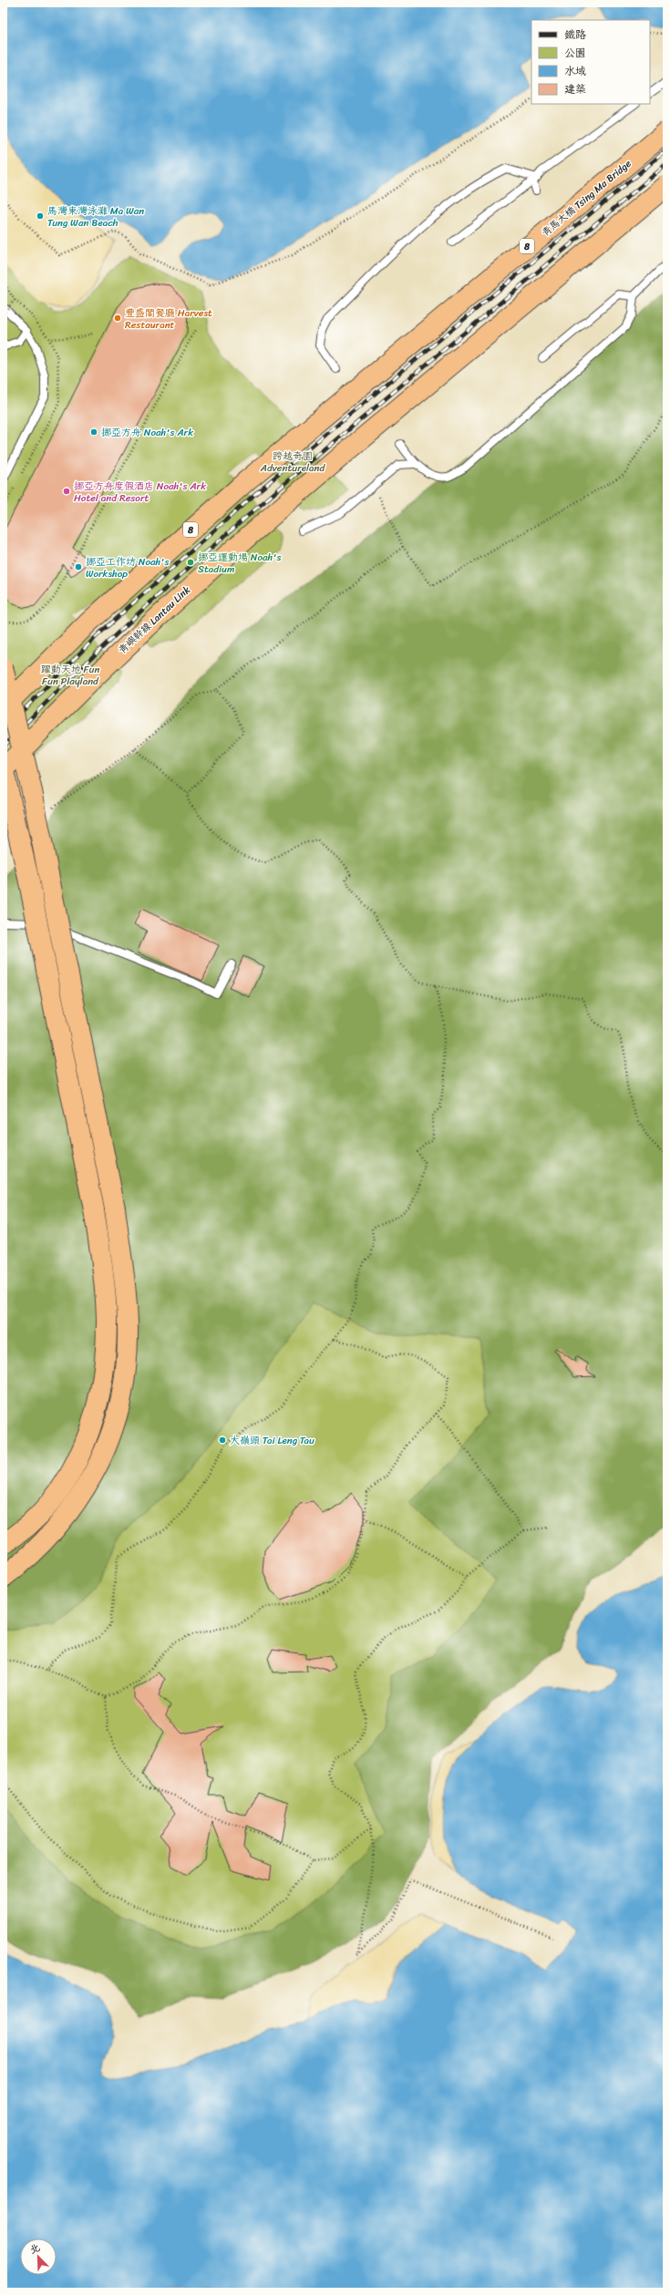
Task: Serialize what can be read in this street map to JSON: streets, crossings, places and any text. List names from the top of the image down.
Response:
{
  "streets": {
    "highway": ["青馬大橋 Tsing Ma Bridge", "8", "青嶼幹線 Lantau Link"]
  },
  "parks": ["跨越奇園 Adventureland", "躍動天地 Fun Fun Playland"],
  "places": [
    "馬灣東灣泳灘 Ma Wan Tung Wan Beach",
    "豐盛閣餐廳 Harvest Restaurant",
    "挪亞方舟 Noah's Ark",
    "挪亞方舟度假酒店 Noah's Ark Hotel and Resort",
    "挪亞運動場 Noah's Stadium",
    "挪亞工作坊 Noah's Workshop",
    "大嶺頭 Tai Leng Tau"
  ],
  "legend": [
    "鐵路",
    "公園",
    "水域",
    "建築"
  ],
  "north": "top left"
}
